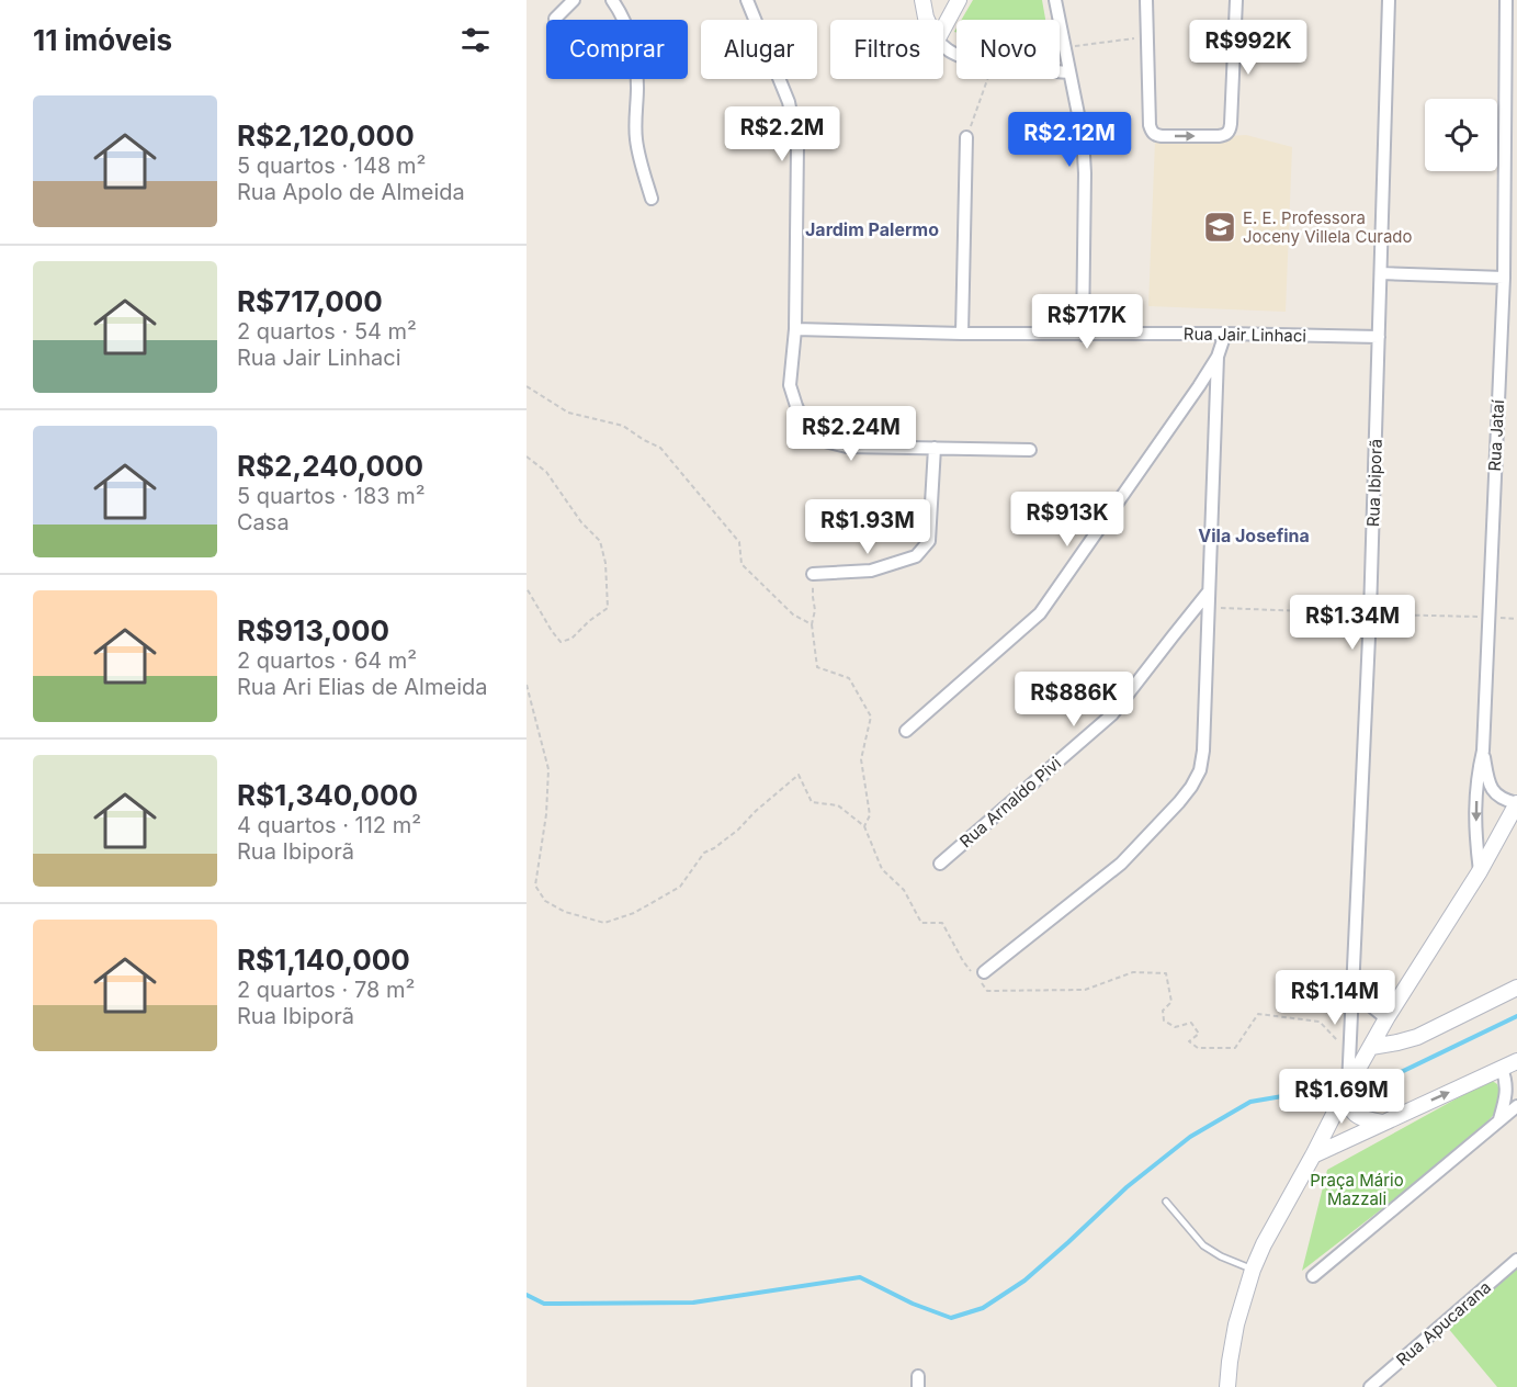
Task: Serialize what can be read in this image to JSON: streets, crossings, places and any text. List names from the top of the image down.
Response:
{
  "streets": {
    "street": [
      "Rua Jair Linhaci",
      "Rua Jataí",
      "Rua Ibiporã",
      "Rua Arnaldo Pivi",
      "Rua Apucarana"
    ]
  },
  "crossings": [
    ["Rua Jair Linhaci", "Rua Ibiporã"]
  ],
  "districts": ["Jardim Palermo", "Vila Josefina"],
  "parks": ["Praça Mário Mazzali"],
  "places": {
    "school or university": ["E. E. Professora Joceny Villela Curado"]
  },
  "page": {
    "heading": "11 imóveis",
    "price": [
      "R$992K",
      "R$2.2M",
      "R$2.12M",
      "R$717K",
      "R$2.24M",
      "R$913K",
      "R$1.93M",
      "R$1.34M",
      "R$886K",
      "R$1.14M",
      "R$1.69M"
    ],
    "chip": [
      "Comprar",
      "Alugar",
      "Filtros",
      "Novo"
    ],
    "list": [
      {
        "name": "R$2,120,000",
        "note": "5 quartos · 148 m² · Rua Apolo de Almeida"
      },
      {
        "name": "R$717,000",
        "note": "2 quartos · 54 m² · Rua Jair Linhaci"
      },
      {
        "name": "R$2,240,000",
        "note": "5 quartos · 183 m² · Casa"
      },
      {
        "name": "R$913,000",
        "note": "2 quartos · 64 m² · Rua Ari Elias de Almeida"
      },
      {
        "name": "R$1,340,000",
        "note": "4 quartos · 112 m² · Rua Ibiporã"
      },
      {
        "name": "R$1,140,000",
        "note": "2 quartos · 78 m² · Rua Ibiporã"
      }
    ]
  }
}
